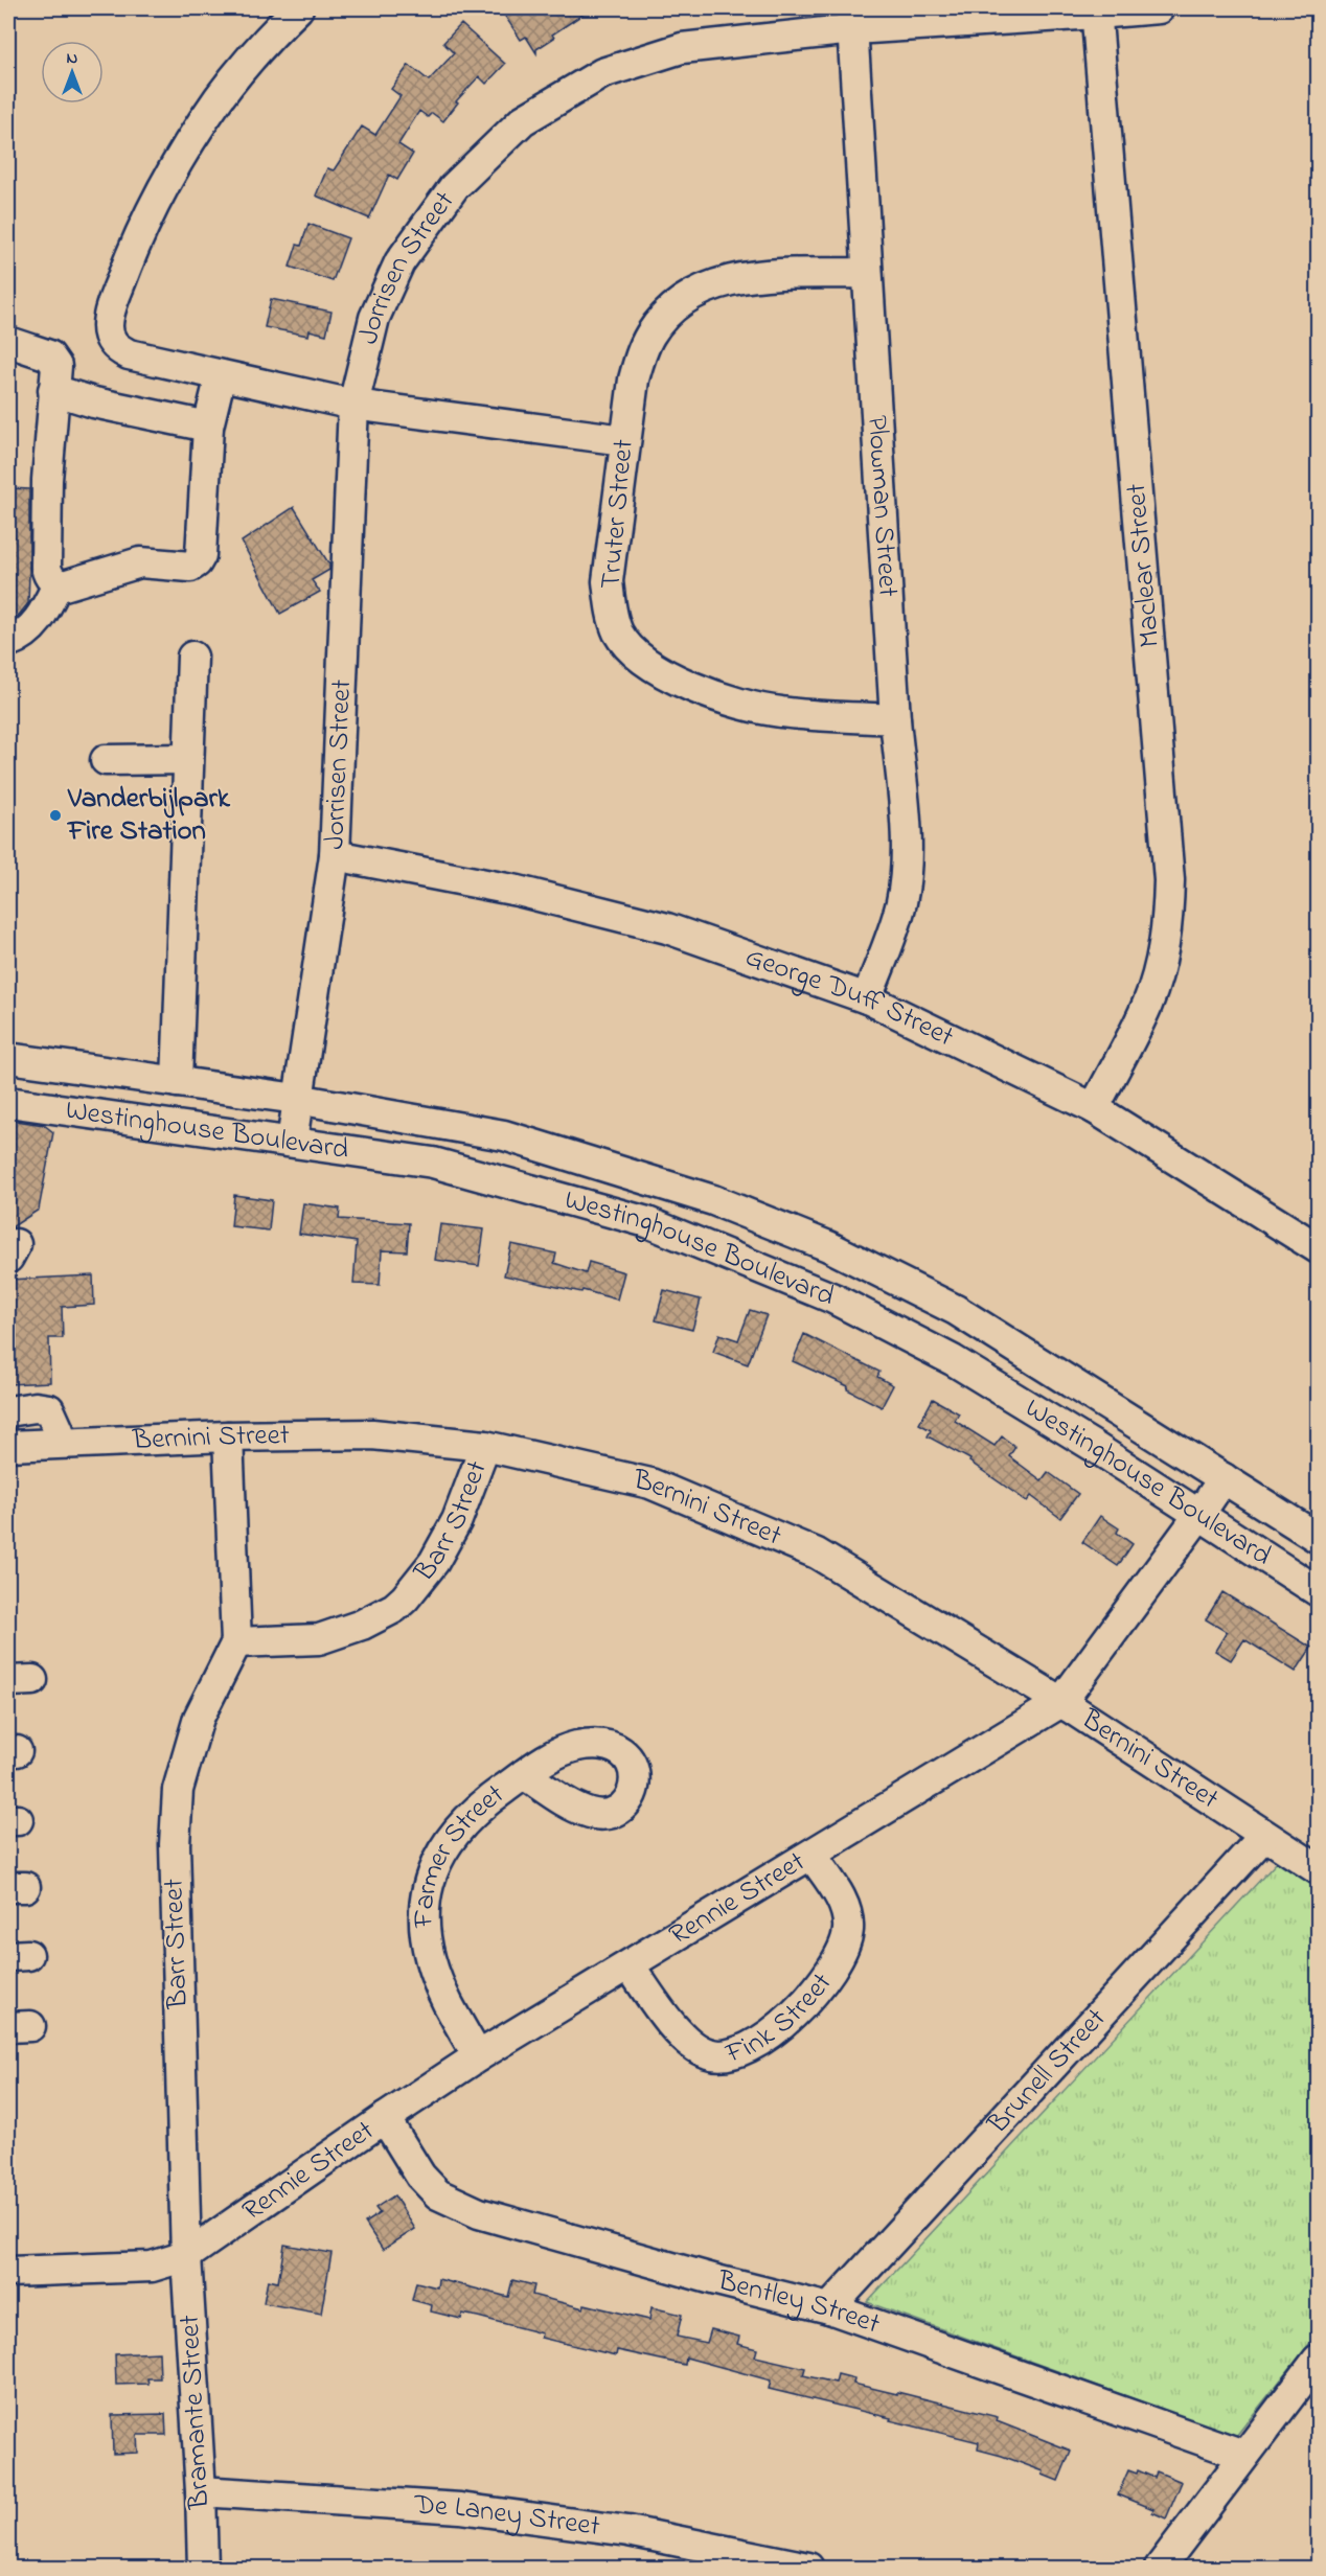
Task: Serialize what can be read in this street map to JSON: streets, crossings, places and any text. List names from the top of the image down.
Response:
{
  "streets": {
    "street": [
      "Jorrisen Street",
      "Plowman Street",
      "Truter Street",
      "Maclear Street",
      "George Duff Street",
      "Westinghouse Boulevard",
      "Bernini Street",
      "Barr Street",
      "Farmer Street",
      "Rennie Street",
      "Fink Street",
      "Brunell Street",
      "Bentley Street",
      "Bramante Street",
      "De Laney Street"
    ]
  },
  "crossings": [
    ["Jorrisen Street", "Plowman Street"],
    ["Jorrisen Street", "Maclear Street"],
    ["Jorrisen Street", "George Duff Street"],
    ["Jorrisen Street", "Westinghouse Boulevard"],
    ["Plowman Street", "Truter Street"],
    ["Plowman Street", "George Duff Street"],
    ["Maclear Street", "George Duff Street"],
    ["Westinghouse Boulevard", "Rennie Street"],
    ["Bernini Street", "Barr Street"],
    ["Bernini Street", "Rennie Street"],
    ["Bernini Street", "Brunell Street"],
    ["Barr Street", "Rennie Street"],
    ["Barr Street", "Bramante Street"],
    ["Farmer Street", "Rennie Street"],
    ["Rennie Street", "Fink Street"],
    ["Rennie Street", "Bentley Street"],
    ["Rennie Street", "Bramante Street"],
    ["Brunell Street", "Bentley Street"],
    ["Bramante Street", "De Laney Street"]
  ],
  "places": ["Vanderbijlpark Fire Station"],
  "north": "top"
}
